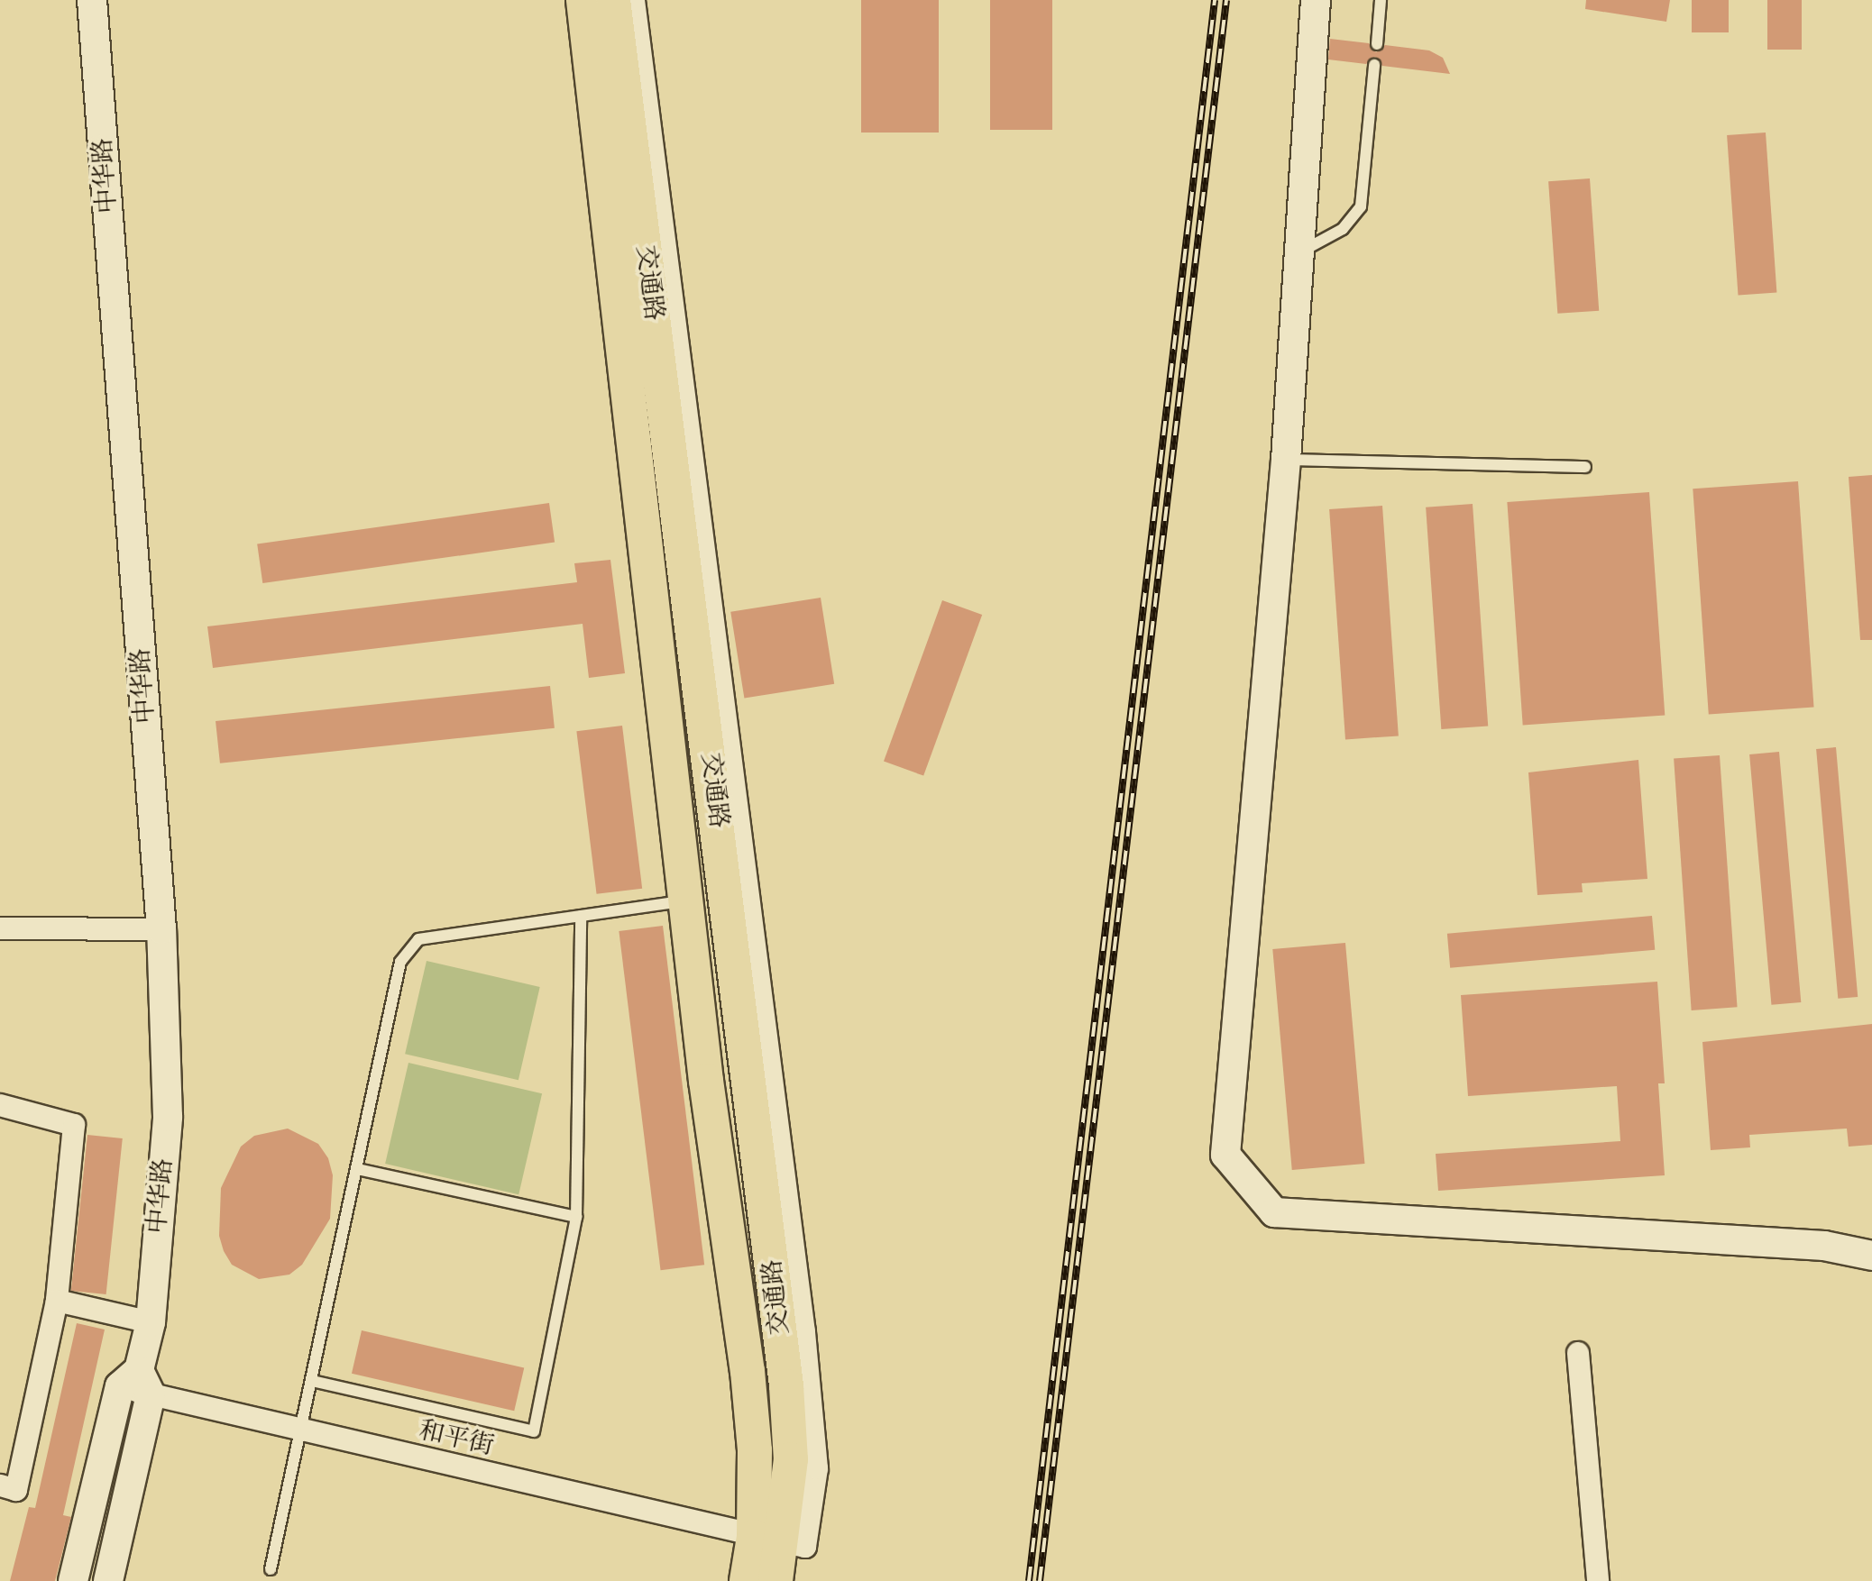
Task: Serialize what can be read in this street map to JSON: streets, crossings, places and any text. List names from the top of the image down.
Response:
{
  "streets": {
    "main road": ["交通路"],
    "street": ["中华路", "和平街"]
  },
  "crossings": [
    ["中华路", "和平街"],
    ["交通路", "和平街"]
  ]
}
